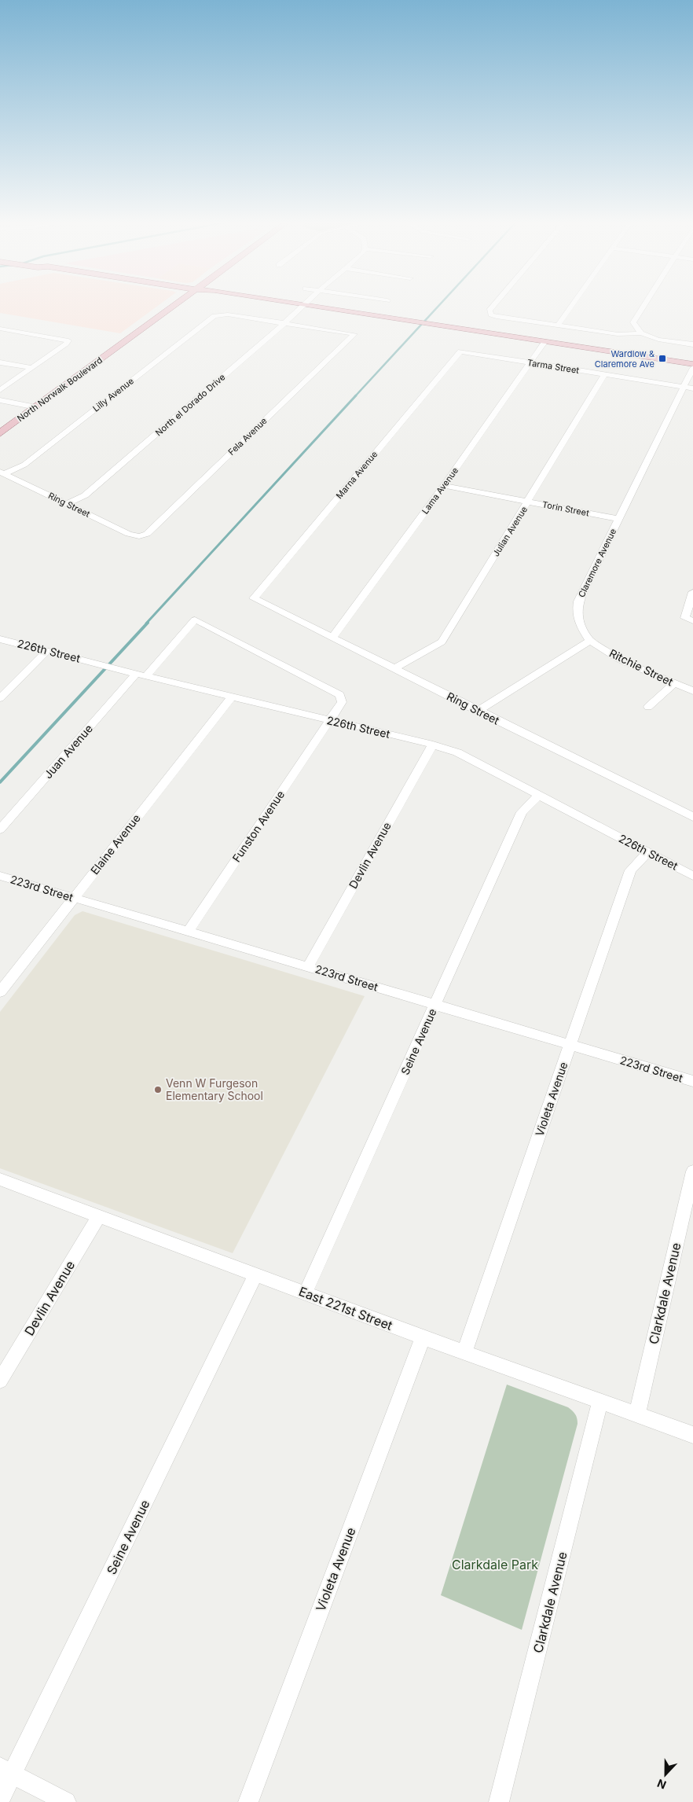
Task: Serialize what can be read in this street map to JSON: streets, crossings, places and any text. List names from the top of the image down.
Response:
{
  "streets": {
    "main road": ["North Norwalk Boulevard"],
    "street": [
      "Tarma Street",
      "Lilly Avenue",
      "North el Dorado Drive",
      "Fela Avenue",
      "Marna Avenue",
      "Lama Avenue",
      "Ring Street",
      "Torin Street",
      "Julian Avenue",
      "Claremore Avenue",
      "226th Street",
      "Ritchie Street",
      "Juan Avenue",
      "Funston Avenue",
      "Elaine Avenue",
      "Devlin Avenue",
      "223rd Street",
      "Seine Avenue",
      "Violeta Avenue",
      "Clarkdale Avenue",
      "East 221st Street"
    ]
  },
  "crossings": [
    ["Tarma Street", "Marna Avenue"],
    ["Tarma Street", "Lama Avenue"],
    ["Tarma Street", "Julian Avenue"],
    ["Tarma Street", "Claremore Avenue"],
    ["Lilly Avenue", "North el Dorado Drive"],
    ["Lilly Avenue", "Fela Avenue"],
    ["Lilly Avenue", "Ring Street"],
    ["North el Dorado Drive", "Fela Avenue"],
    ["North el Dorado Drive", "Ring Street"],
    ["Fela Avenue", "Ring Street"],
    ["Marna Avenue", "Ring Street"],
    ["Lama Avenue", "Ring Street"],
    ["Lama Avenue", "Torin Street"],
    ["Ring Street", "Julian Avenue"],
    ["Torin Street", "Julian Avenue"],
    ["Torin Street", "Claremore Avenue"],
    ["Claremore Avenue", "Ritchie Street"],
    ["226th Street", "Juan Avenue"],
    ["226th Street", "Funston Avenue"],
    ["226th Street", "Elaine Avenue"],
    ["226th Street", "Devlin Avenue"],
    ["226th Street", "Seine Avenue"],
    ["226th Street", "Violeta Avenue"],
    ["Juan Avenue", "Funston Avenue"],
    ["Funston Avenue", "223rd Street"],
    ["Elaine Avenue", "223rd Street"],
    ["Devlin Avenue", "223rd Street"],
    ["Devlin Avenue", "East 221st Street"],
    ["223rd Street", "Seine Avenue"],
    ["223rd Street", "Violeta Avenue"],
    ["Seine Avenue", "East 221st Street"],
    ["Violeta Avenue", "East 221st Street"],
    ["Clarkdale Avenue", "East 221st Street"]
  ],
  "parks": ["Clarkdale Park"],
  "places": {
    "transit": ["Wardlow & Claremore Ave"],
    "other": ["Venn W Furgeson Elementary School"]
  },
  "north": "bottom"
}
